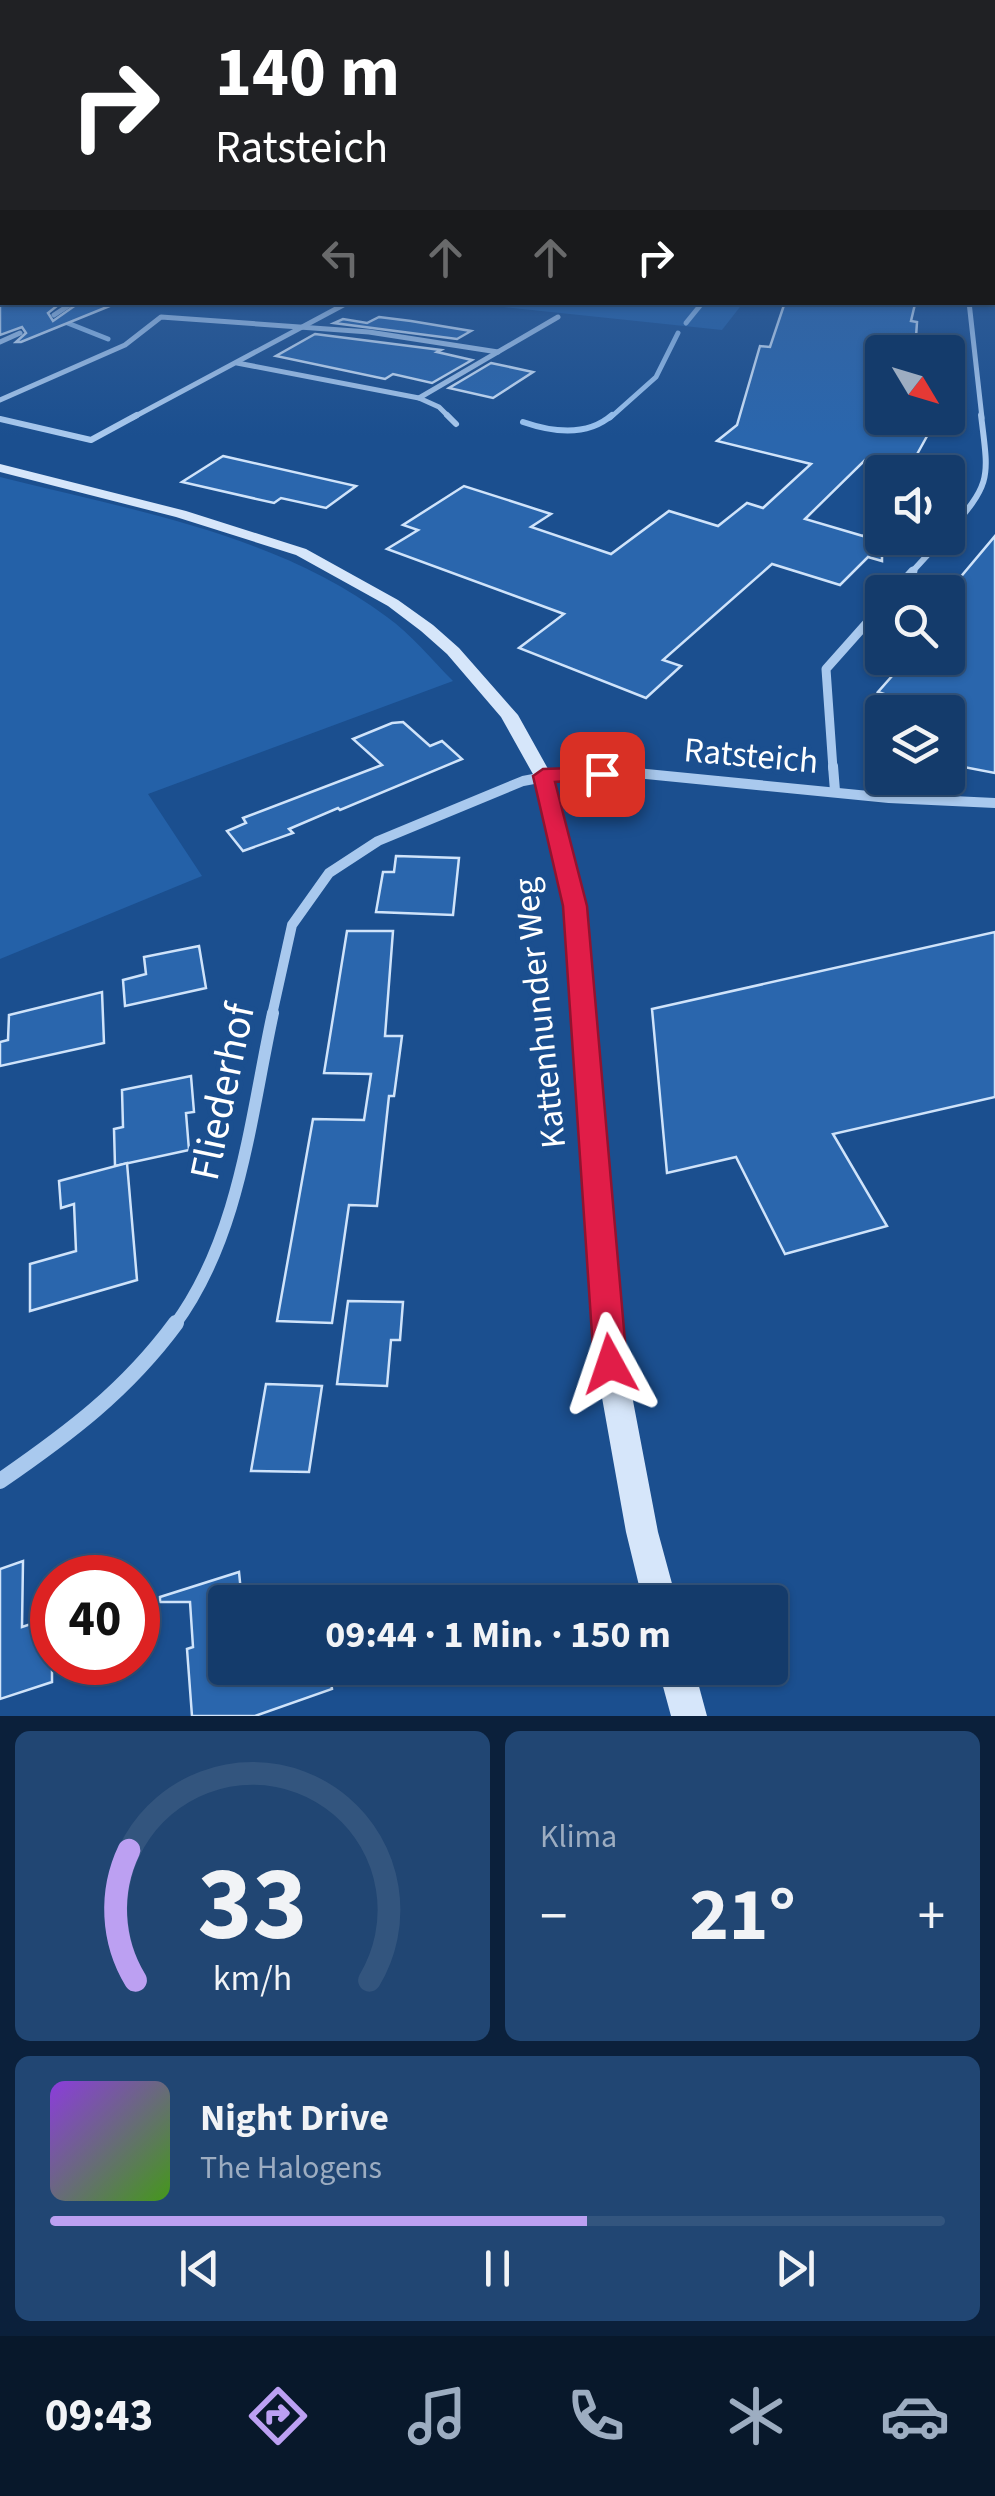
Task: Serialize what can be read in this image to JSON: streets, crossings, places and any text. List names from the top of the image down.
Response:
{
  "streets": {
    "street": ["Ratsteich", "Kattenhunder Weg", "Fliederhof"]
  },
  "crossings": [
    ["Ratsteich", "Kattenhunder Weg"],
    ["Ratsteich", "Fliederhof"],
    ["Kattenhunder Weg", "Fliederhof"]
  ],
  "north": "bottom right",
  "page": {
    "turn": ["140 m", "Ratsteich"],
    "limit": "40",
    "trip": "09:44 · 1 Min. · 150 m",
    "tile": "Klima",
    "heat": ["−", "21°", "+"],
    "song": ["Night Drive", "The Halogens"],
    "tabs": "09:43",
    "gauge": ["33", "km/h"]
  }
}
